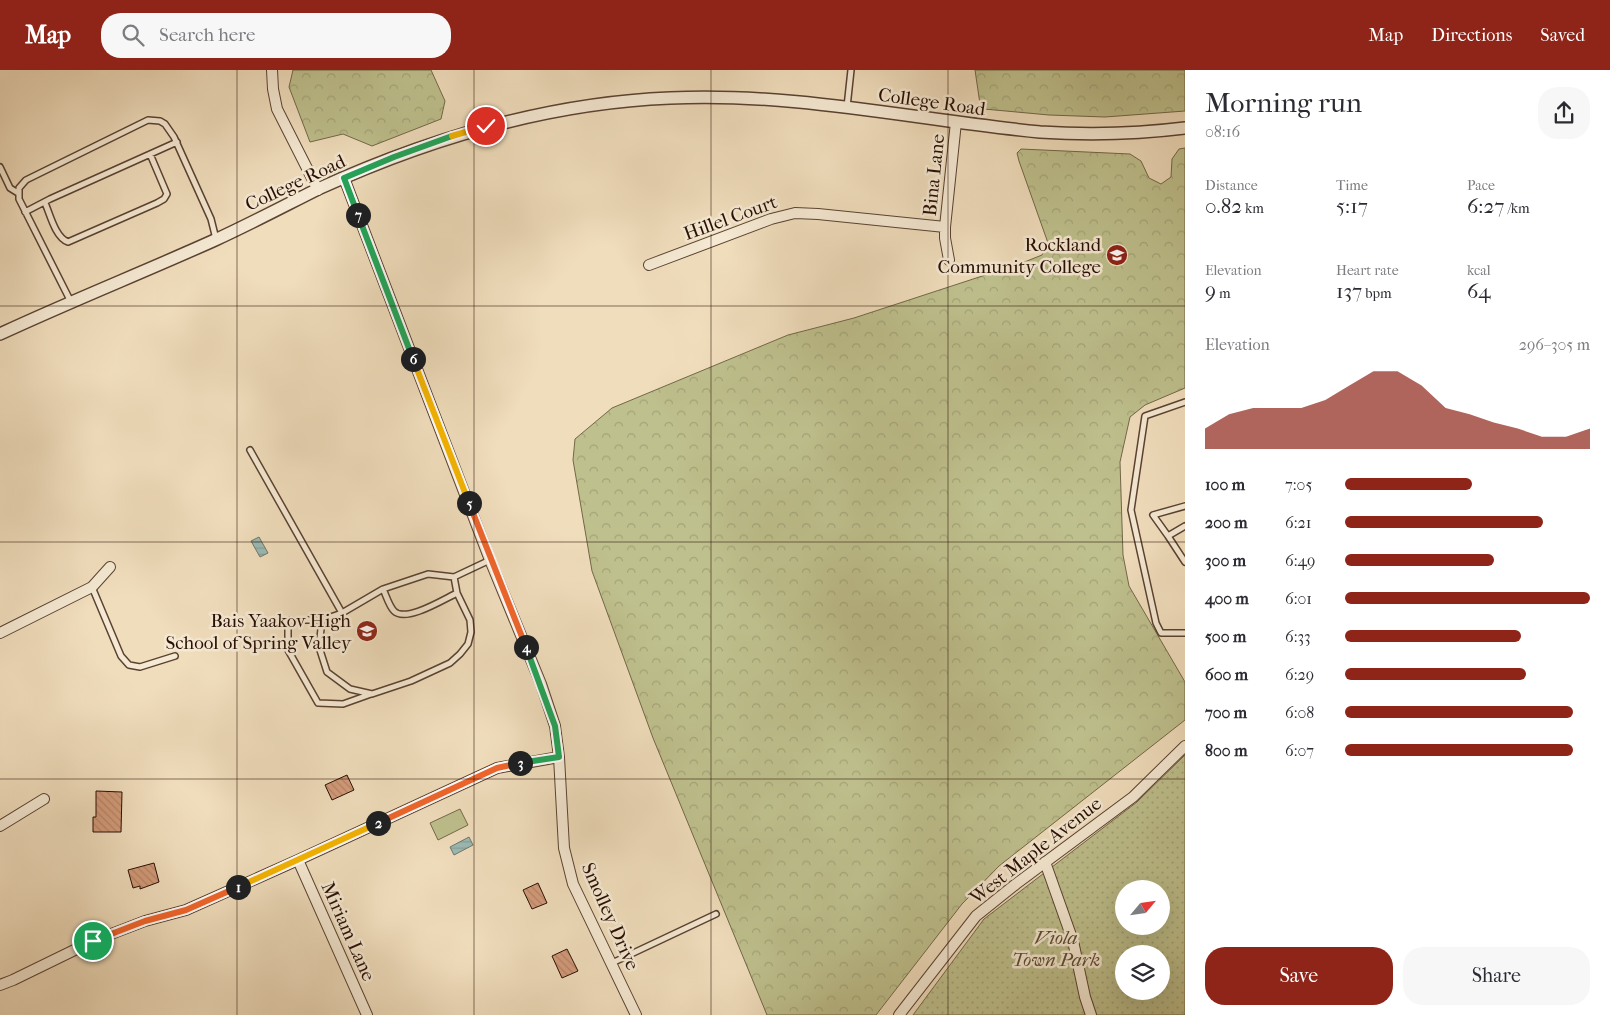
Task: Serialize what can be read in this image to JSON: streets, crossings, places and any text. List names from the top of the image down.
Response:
{
  "streets": {
    "street": [
      "College Road",
      "Bina Lane",
      "Hillel Court",
      "West Maple Avenue",
      "Smolley Drive",
      "Miriam Lane"
    ]
  },
  "crossings": [
    ["College Road", "Bina Lane"],
    ["College Road", "Smolley Drive"],
    ["Bina Lane", "Hillel Court"]
  ],
  "parks": ["Viola Town Park"],
  "places": {
    "school or university": ["Rockland Community College", "Bais Yaakov High School of Spring Valley"]
  },
  "north": "top right",
  "page": {
    "header": "Map",
    "search": "Search here",
    "nav": ["Map", "Directions", "Saved"],
    "heading": ["Morning run", "08:16"],
    "stats": [
      ["Distance", "0.82 km"],
      ["Time", "5:17"],
      ["Pace", "6:27 /km"],
      ["Elevation", "9 m"],
      ["Heart rate", "137 bpm"],
      ["kcal", "64"]
    ],
    "pins": [
      "7",
      "6",
      "5",
      "4",
      "3",
      "2",
      "1"
    ],
    "chart": ["Elevation", "296–305 m"],
    "list": [
      {
        "name": "100 m",
        "note": "7:05"
      },
      {
        "name": "200 m",
        "note": "6:21"
      },
      {
        "name": "300 m",
        "note": "6:49"
      },
      {
        "name": "400 m",
        "note": "6:01"
      },
      {
        "name": "500 m",
        "note": "6:33"
      },
      {
        "name": "600 m",
        "note": "6:29"
      },
      {
        "name": "700 m",
        "note": "6:08"
      },
      {
        "name": "800 m",
        "note": "6:07"
      }
    ],
    "buttons": ["Save", "Share"]
  }
}
